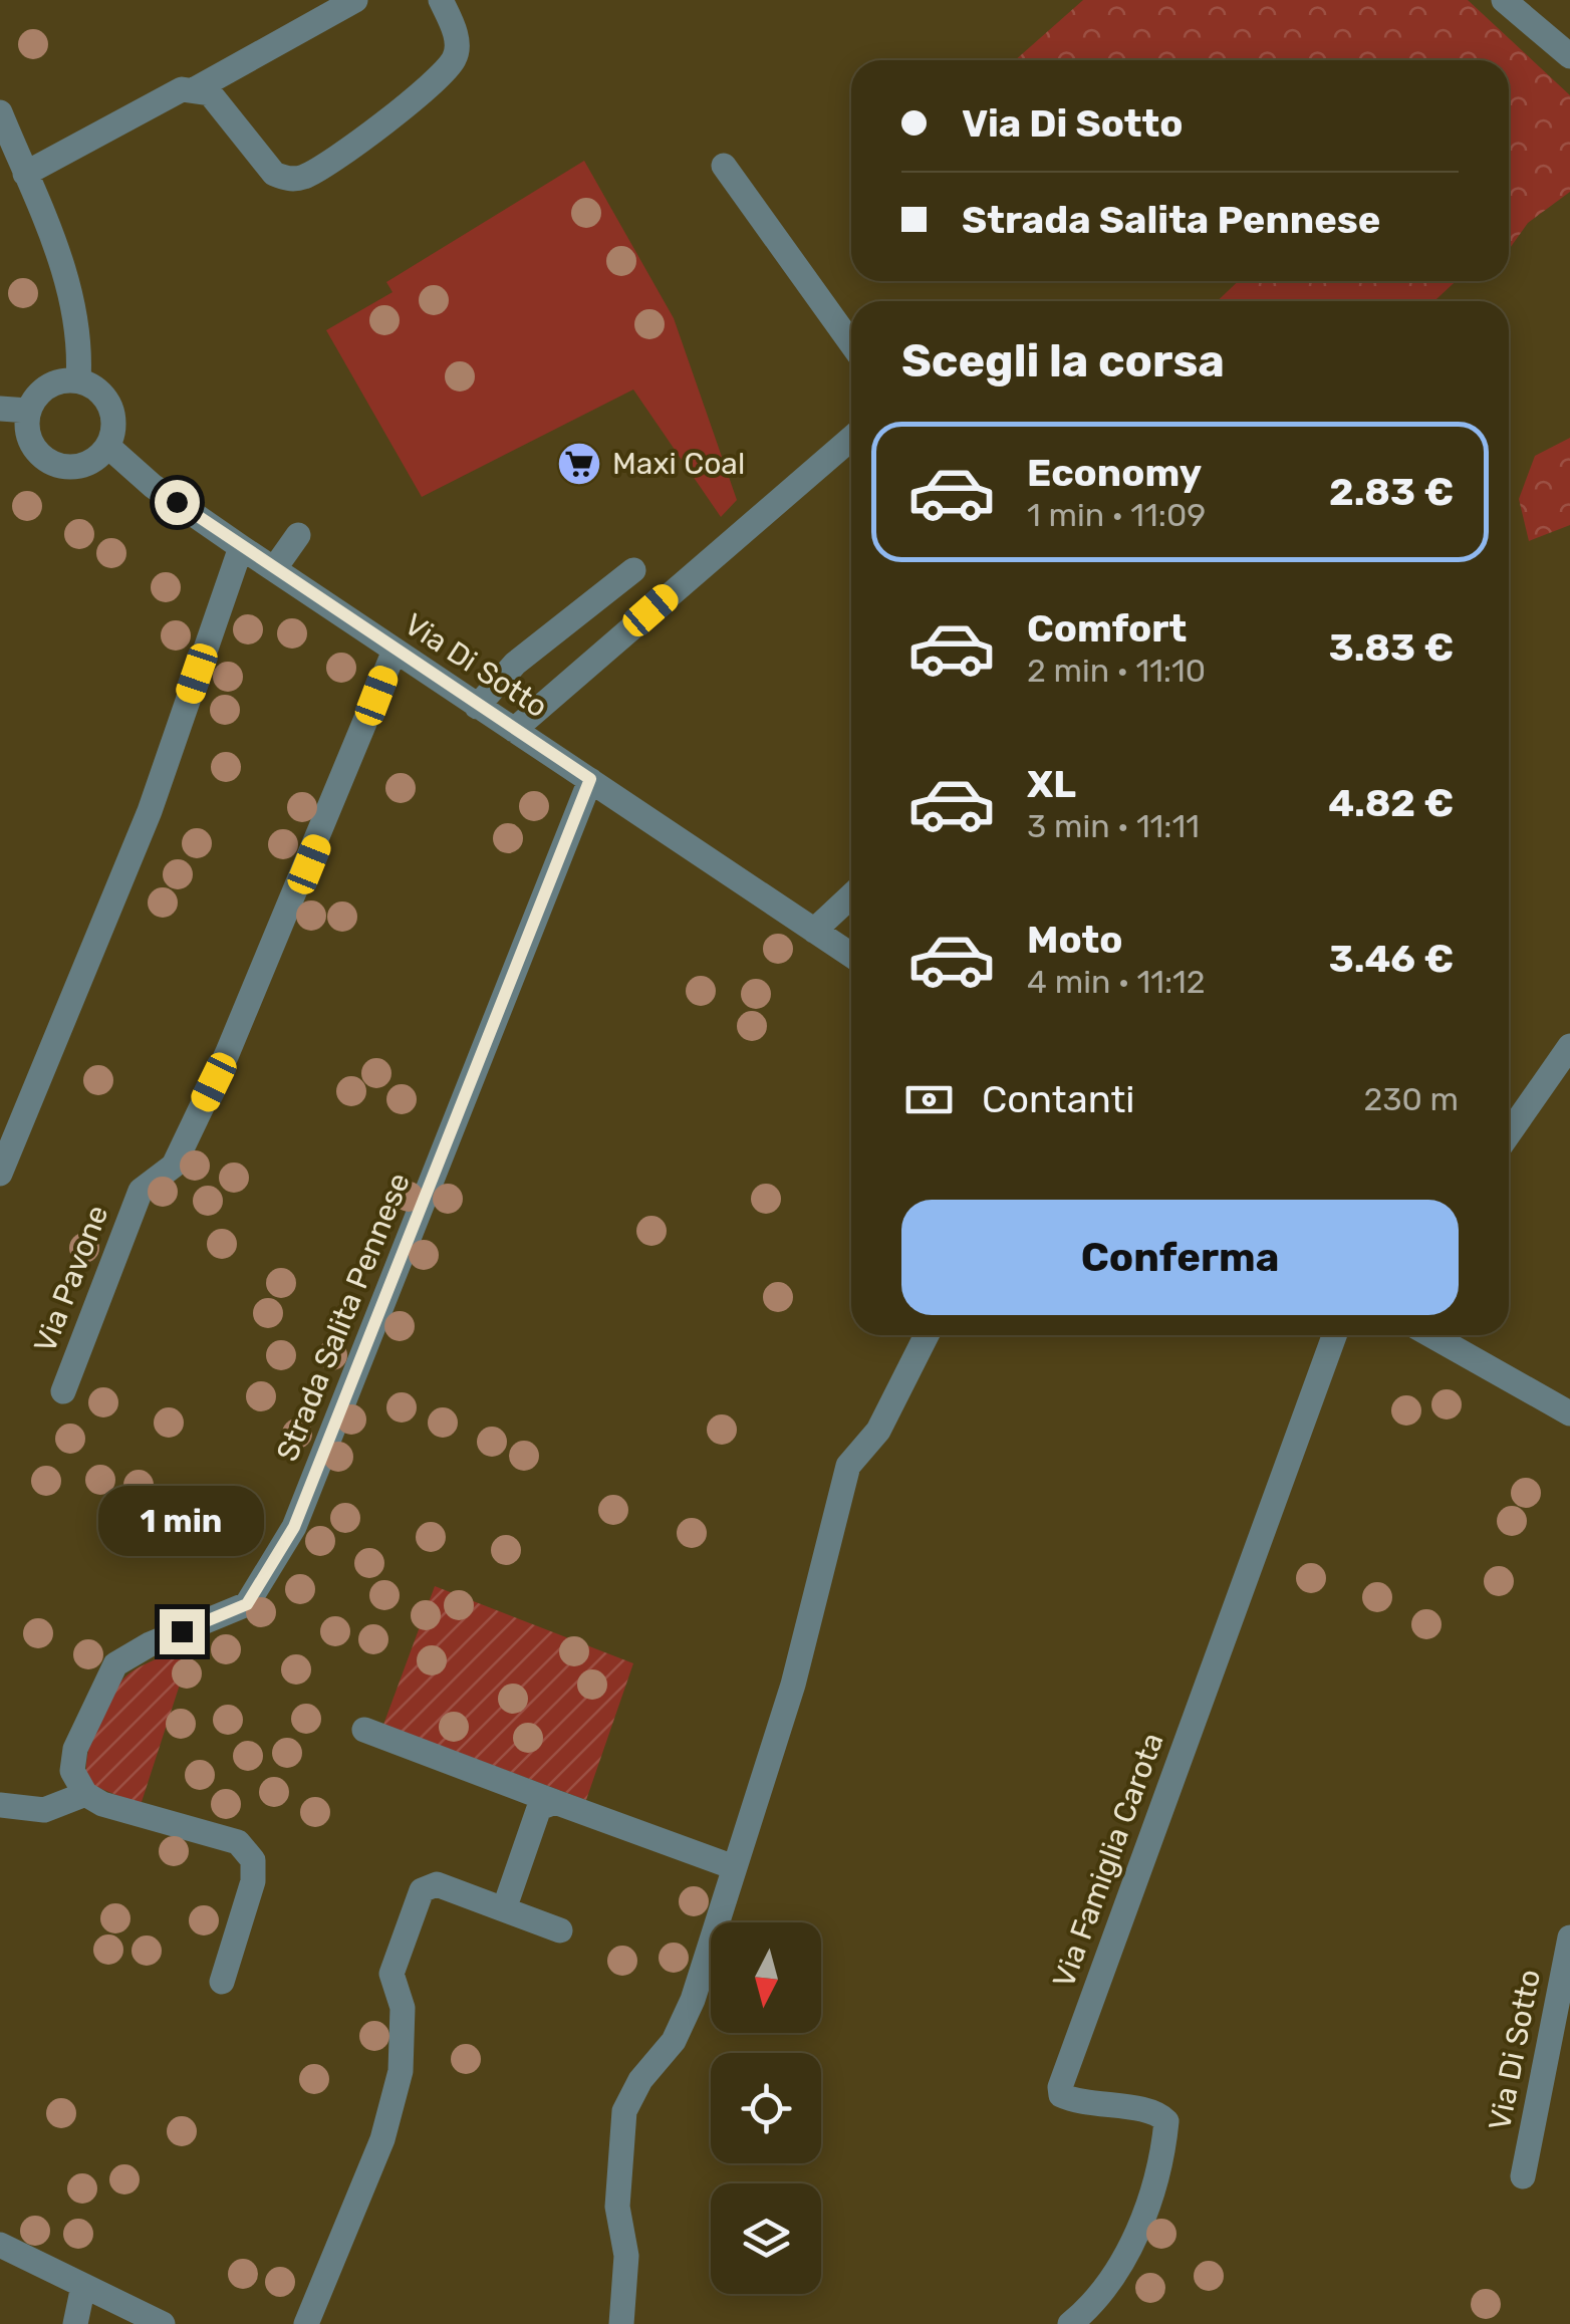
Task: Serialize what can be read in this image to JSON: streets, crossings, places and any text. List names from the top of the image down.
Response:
{
  "streets": {
    "street": [
      "Via Di Sotto",
      "Via Pavone",
      "Strada Salita Pennese",
      "Via Famiglia Carota"
    ]
  },
  "crossings": [
    ["Via Di Sotto", "Via Pavone"],
    ["Via Di Sotto", "Strada Salita Pennese"]
  ],
  "places": {
    "supermarket": ["Maxi Coal"]
  },
  "north": "bottom",
  "page": {
    "banner": ["Via Di Sotto", "Strada Salita Pennese"],
    "heading": "Scegli la corsa",
    "list": [
      {
        "name": "Economy",
        "note": "1 min · 11:09",
        "value": "2.83 €"
      },
      {
        "name": "Comfort",
        "note": "2 min · 11:10",
        "value": "3.83 €"
      },
      {
        "name": "XL",
        "note": "3 min · 11:11",
        "value": "4.82 €"
      },
      {
        "name": "Moto",
        "note": "4 min · 11:12",
        "value": "3.46 €"
      }
    ],
    "pay": ["Contanti", "230 m"],
    "buttons": "Conferma",
    "bubble": "1 min"
  }
}
